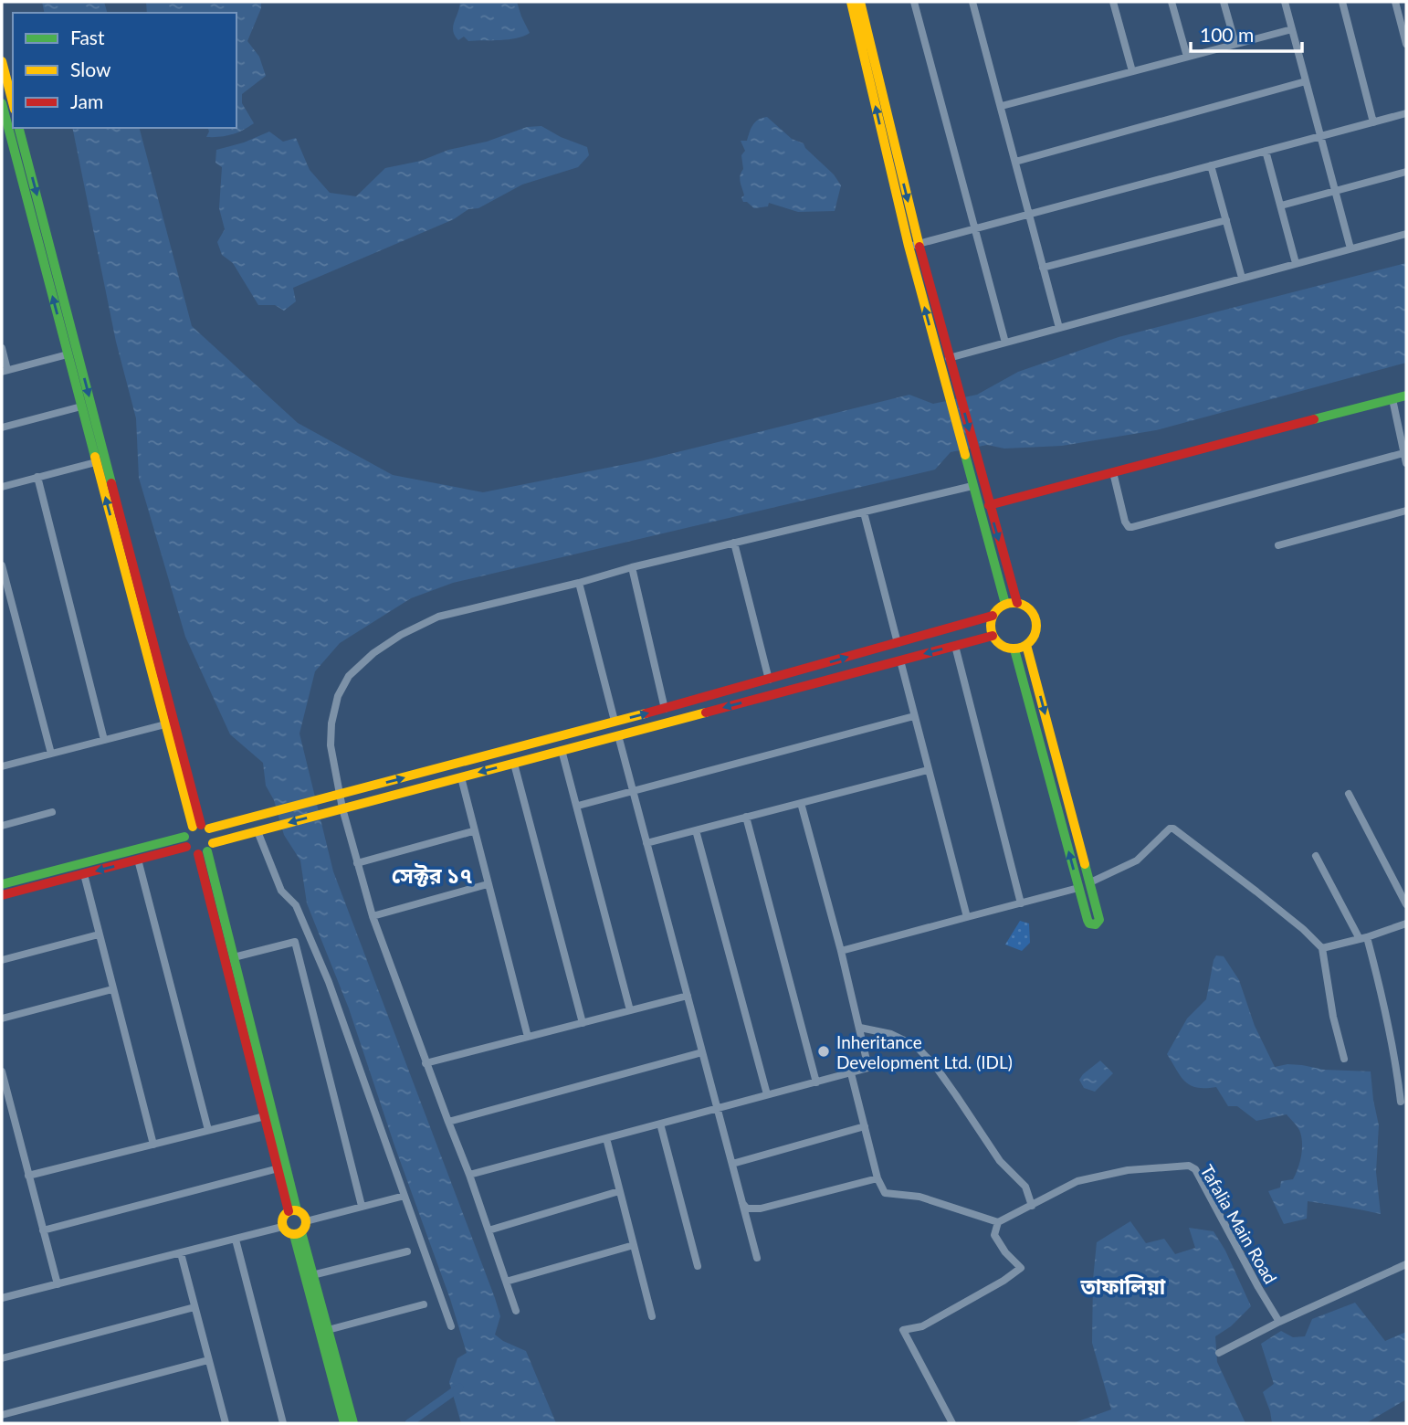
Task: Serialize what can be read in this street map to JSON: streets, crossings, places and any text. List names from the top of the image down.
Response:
{
  "streets": {
    "street": ["Tafalia Main Road"]
  },
  "districts": ["সেক্টর ১৭", "তাফালিয়া"],
  "places": ["Inheritance Development Ltd. (IDL)"],
  "legend": ["Fast", "Slow", "Jam"],
  "scale_bar": "100 m"
}
